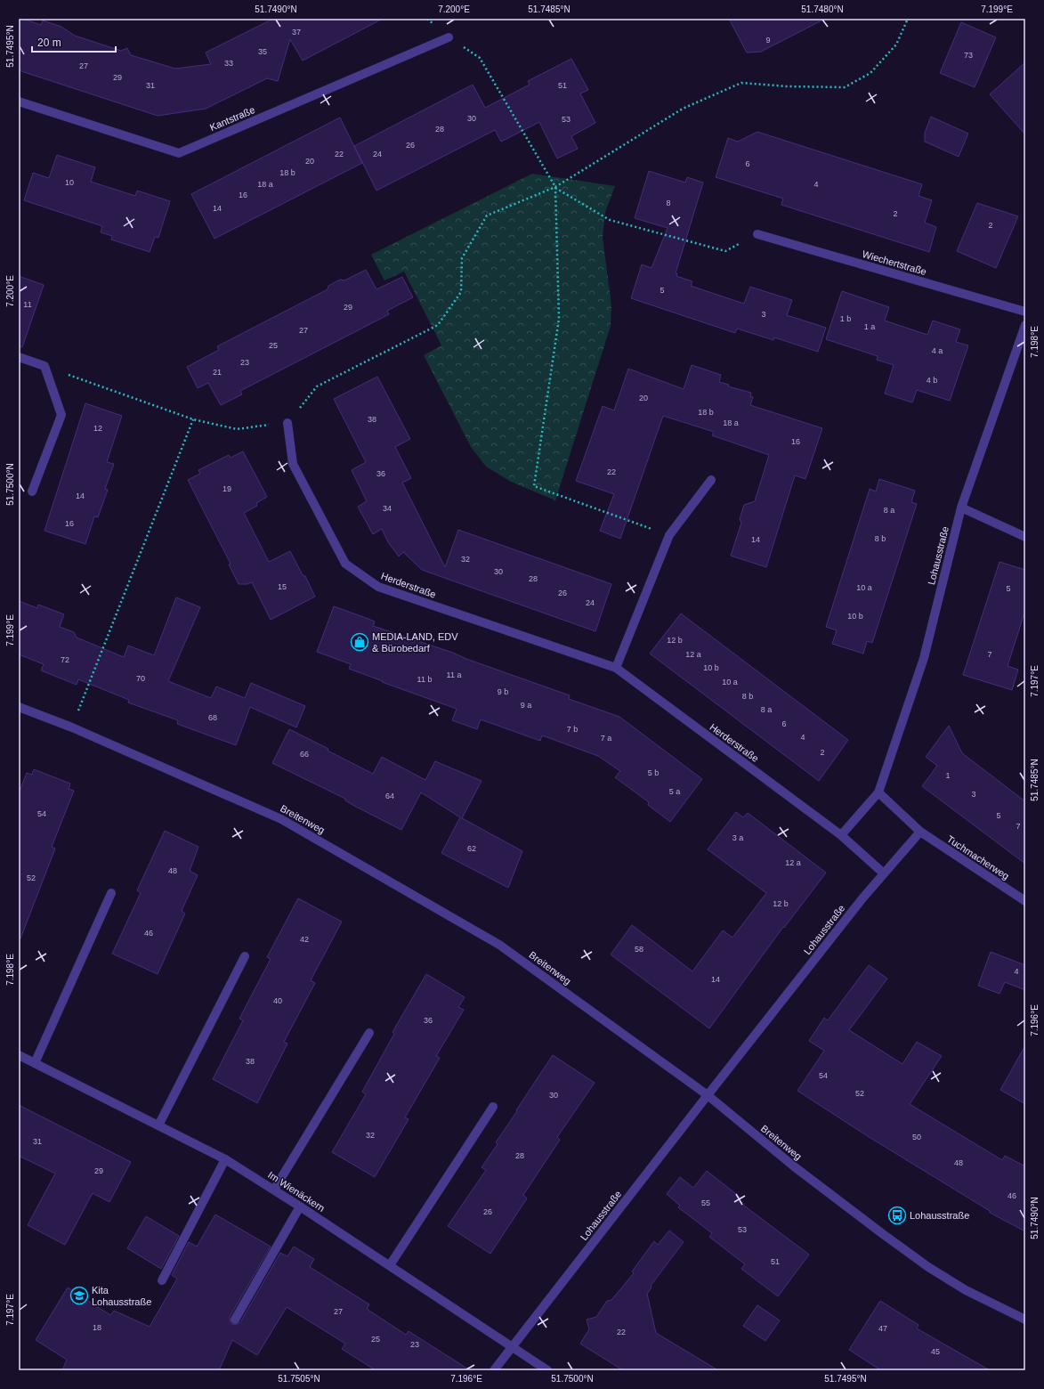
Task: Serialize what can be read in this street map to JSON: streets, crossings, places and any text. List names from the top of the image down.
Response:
{
  "streets": {
    "street": [
      "Kantstraße",
      "Wiechertstraße",
      "Lohausstraße",
      "Herderstraße",
      "Breitenweg",
      "Tuchmacherweg",
      "Im Wienäckern"
    ]
  },
  "crossings": [
    ["Lohausstraße", "Herderstraße"],
    ["Lohausstraße", "Breitenweg"],
    ["Lohausstraße", "Tuchmacherweg"],
    ["Lohausstraße", "Im Wienäckern"]
  ],
  "places": {
    "shop": ["MEDIA-LAND, EDV & Bürobedarf"],
    "bus stop": ["Lohausstraße"],
    "school or university": ["Kita Lohausstraße"]
  },
  "house_numbers": [
    "37",
    "9",
    "35",
    "73",
    "33",
    "27",
    "29",
    "31",
    "51",
    "30",
    "53",
    "28",
    "26",
    "22",
    "24",
    "20",
    "6",
    "18 b",
    "10",
    "18 a",
    "4",
    "16",
    "8",
    "14",
    "2",
    "2",
    "5",
    "11",
    "29",
    "3",
    "1 b",
    "1 a",
    "27",
    "25",
    "4 a",
    "23",
    "21",
    "4 b",
    "20",
    "18 b",
    "38",
    "18 a",
    "12",
    "16",
    "22",
    "36",
    "19",
    "14",
    "34",
    "8 a",
    "16",
    "8 b",
    "14",
    "32",
    "30",
    "28",
    "15",
    "10 a",
    "5",
    "26",
    "24",
    "10 b",
    "12 b",
    "12 a",
    "7",
    "72",
    "10 b",
    "11 a",
    "70",
    "11 b",
    "10 a",
    "9 b",
    "8 b",
    "9 a",
    "8 a",
    "68",
    "6",
    "7 b",
    "4",
    "7 a",
    "2",
    "66",
    "5 b",
    "1",
    "5 a",
    "3",
    "64",
    "54",
    "5",
    "7",
    "3 a",
    "62",
    "12 a",
    "48",
    "52",
    "12 b",
    "46",
    "42",
    "58",
    "4",
    "14",
    "40",
    "36",
    "38",
    "54",
    "52",
    "30",
    "32",
    "50",
    "31",
    "28",
    "48",
    "29",
    "46",
    "55",
    "26",
    "53",
    "51",
    "27",
    "18",
    "47",
    "22",
    "25",
    "23",
    "45"
  ],
  "scale_bar": "20 m",
  "coordinates": [
    "51.7490°N",
    "7.200°E",
    "51.7485°N",
    "51.7480°N",
    "7.199°E",
    "51.7495°N",
    "7.198°E",
    "51.7500°N",
    "7.197°E",
    "7.196°E",
    "51.7505°N"
  ]
}
